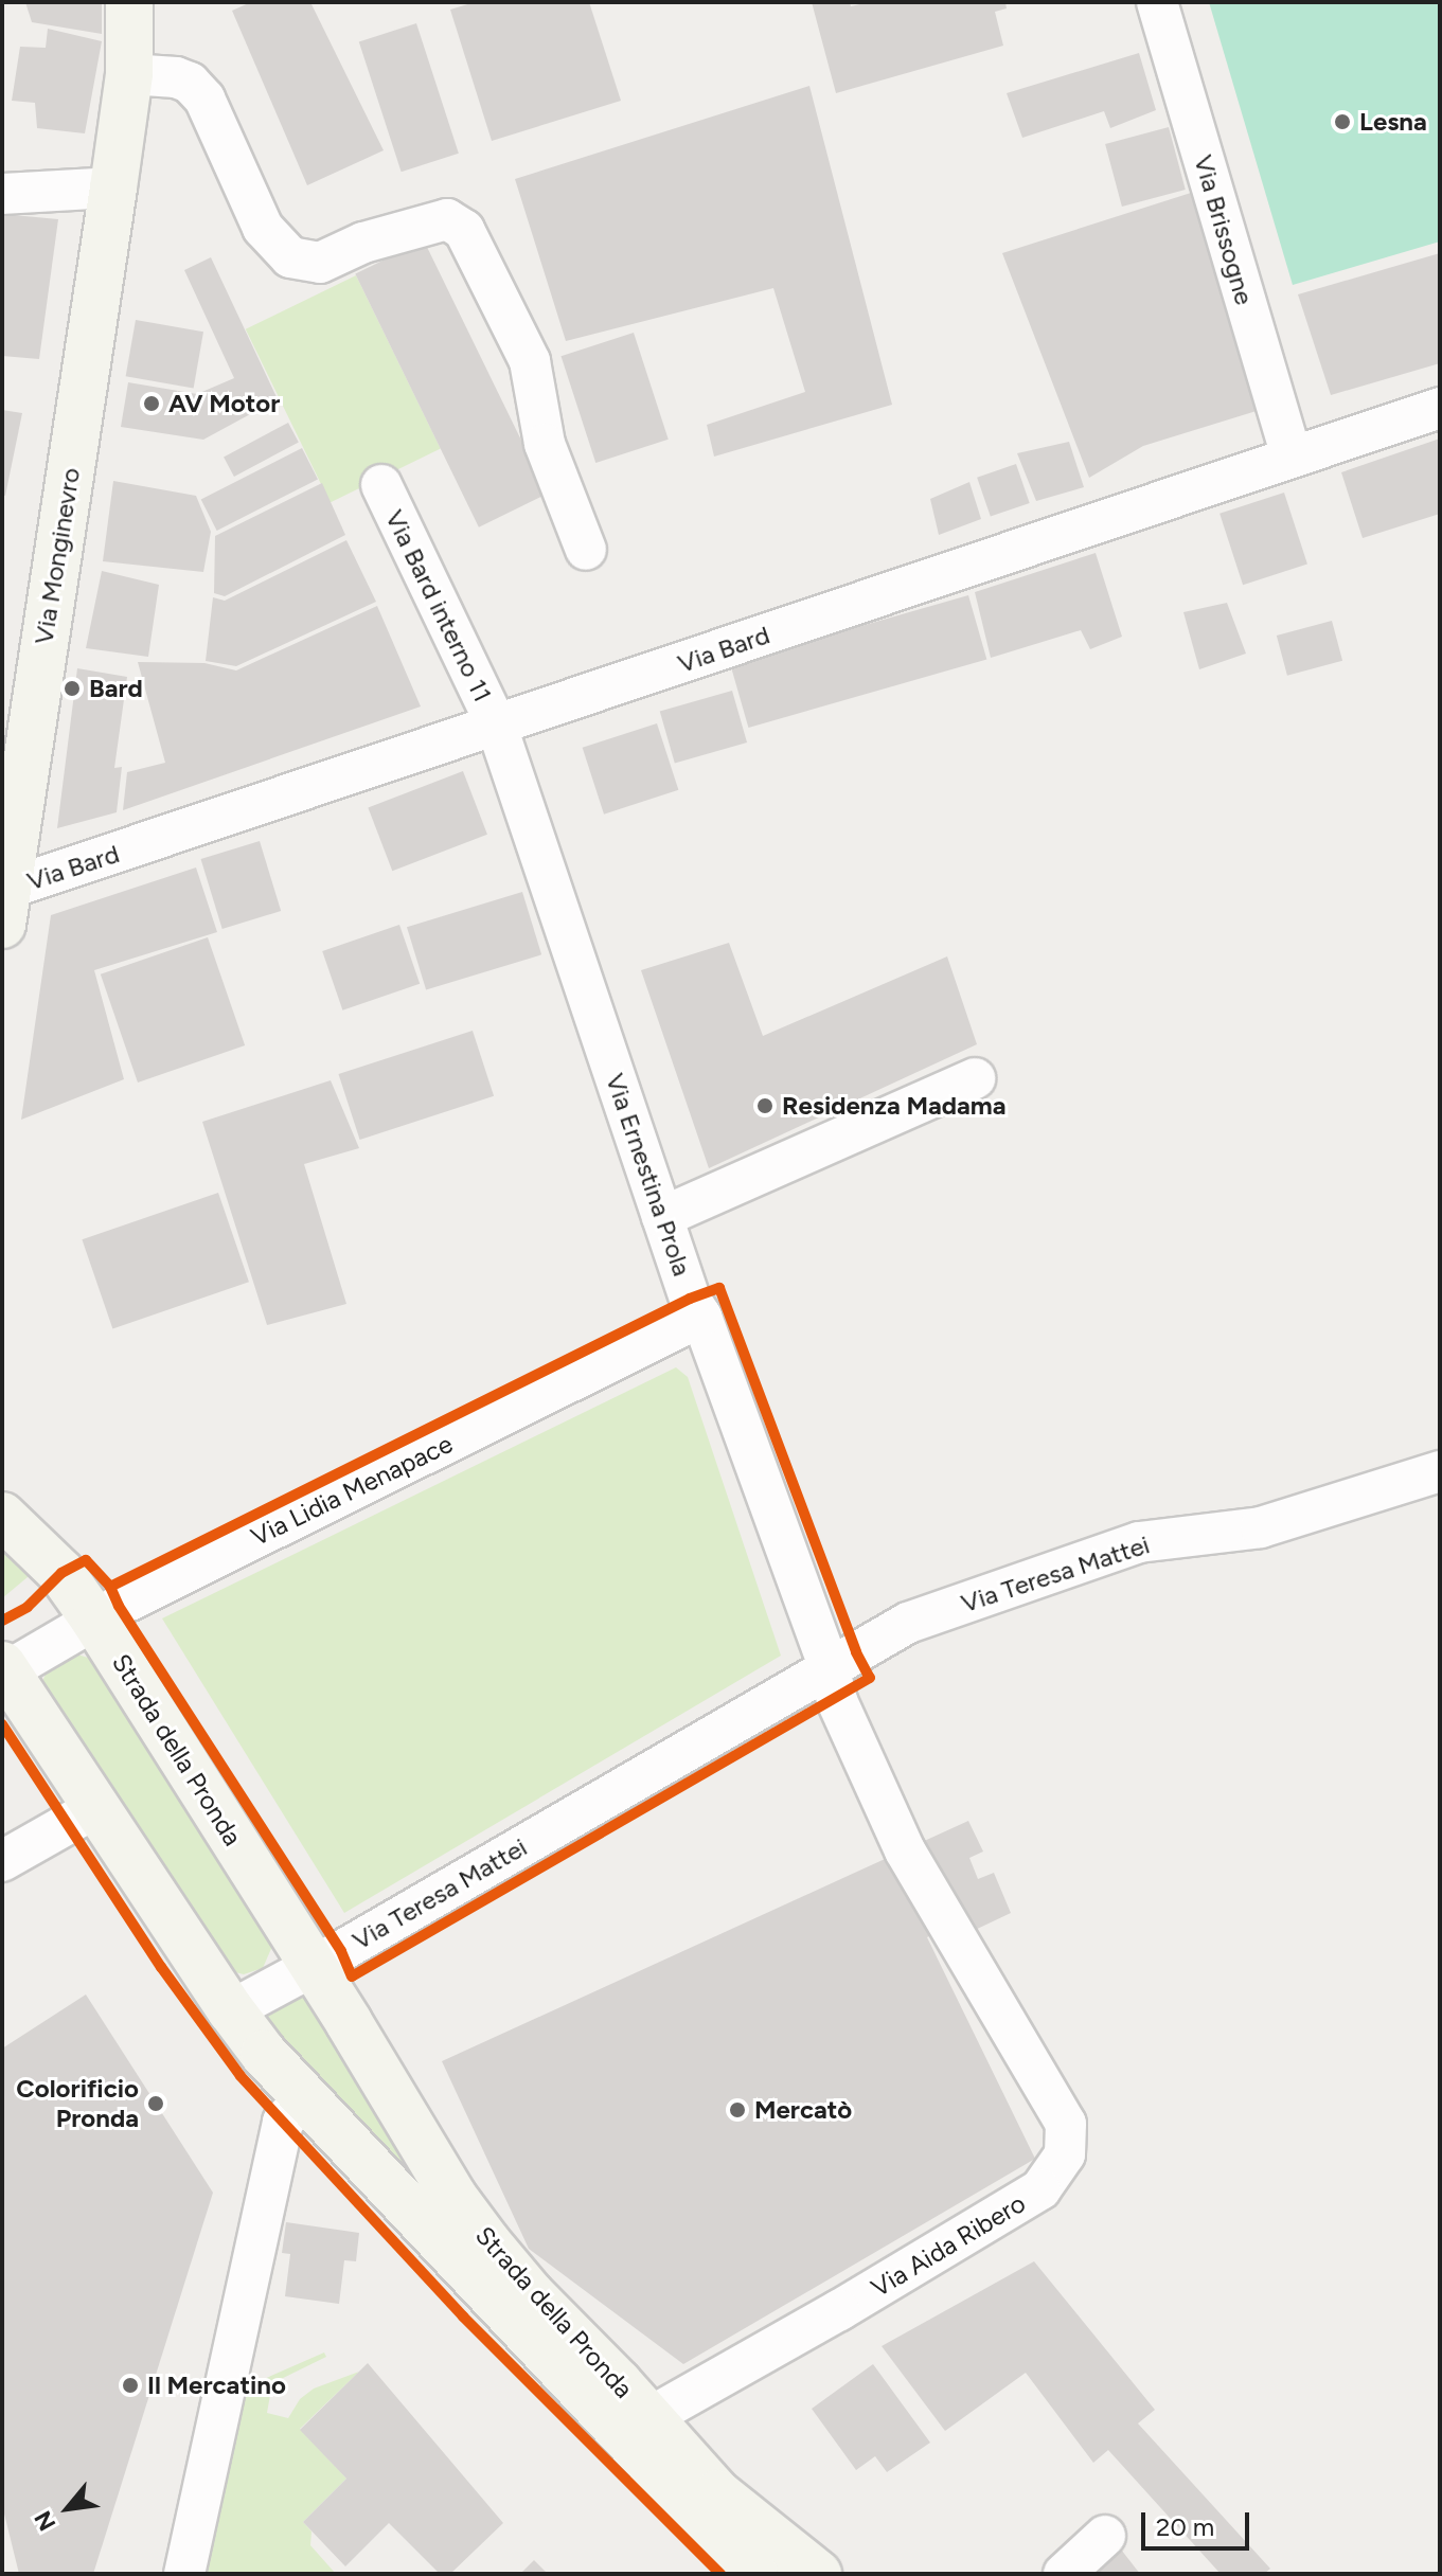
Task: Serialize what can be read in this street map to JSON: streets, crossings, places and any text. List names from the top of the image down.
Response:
{
  "streets": {
    "street": [
      "Via Brissogne",
      "Via Monginevro",
      "Via Bard interno 11",
      "Via Bard",
      "Via Ernestina Prola",
      "Via Lidia Menapace",
      "Via Teresa Mattei",
      "Strada della Pronda",
      "Via Aida Ribero"
    ]
  },
  "crossings": [
    ["Via Brissogne", "Via Bard"],
    ["Via Monginevro", "Via Bard"],
    ["Via Bard interno 11", "Via Bard"],
    ["Via Bard interno 11", "Via Ernestina Prola"],
    ["Via Bard", "Via Ernestina Prola"],
    ["Via Ernestina Prola", "Via Lidia Menapace"],
    ["Via Ernestina Prola", "Via Teresa Mattei"],
    ["Via Ernestina Prola", "Via Aida Ribero"],
    ["Via Lidia Menapace", "Strada della Pronda"],
    ["Via Teresa Mattei", "Strada della Pronda"],
    ["Via Teresa Mattei", "Via Aida Ribero"],
    ["Strada della Pronda", "Via Aida Ribero"]
  ],
  "places": [
    "Lesna",
    "AV Motor",
    "Bard",
    "Residenza Madama",
    "Colorificio Pronda",
    "Mercatò",
    "Il Mercatino"
  ],
  "scale_bar": "20 m",
  "north": "bottom left"
}
